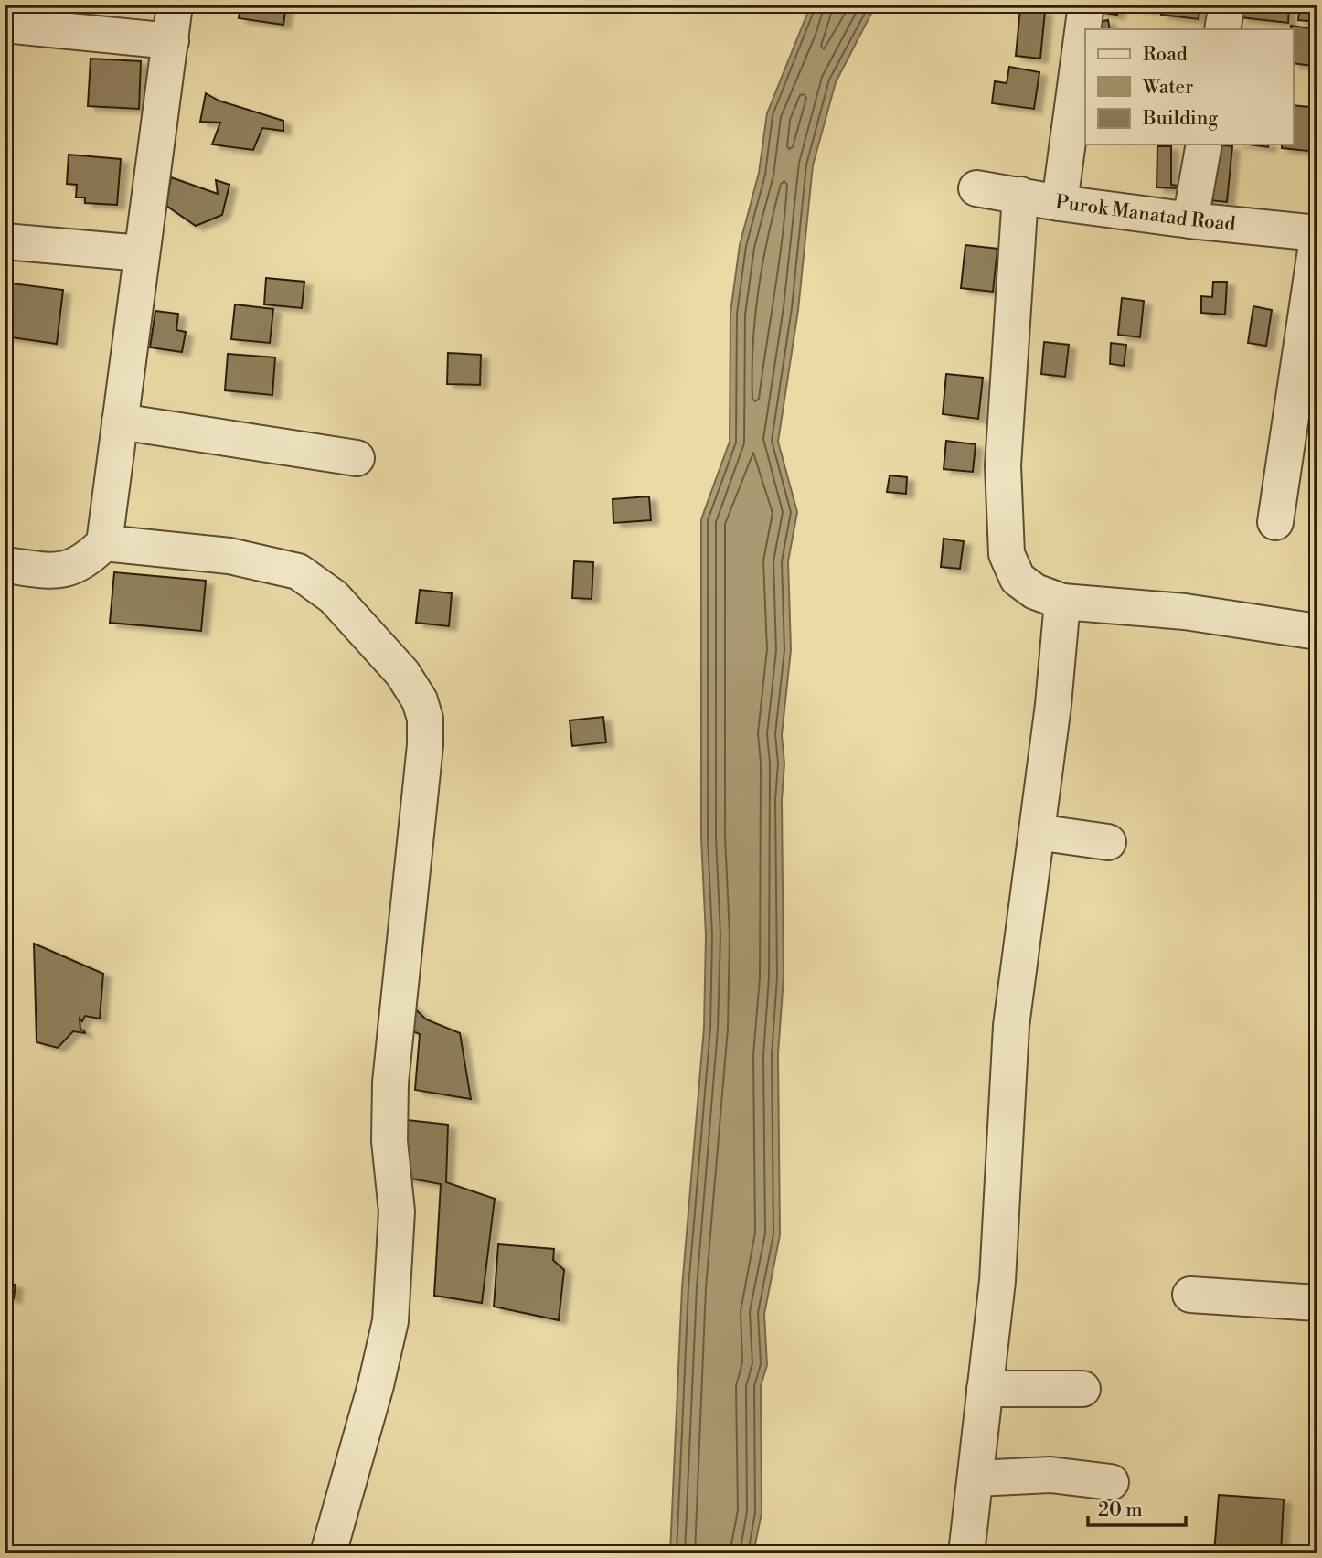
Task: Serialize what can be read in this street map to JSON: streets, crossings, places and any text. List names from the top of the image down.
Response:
{
  "streets": {
    "street": ["Purok Manatad Road"]
  },
  "legend": ["Road", "Water", "Building"],
  "scale_bar": "20 m"
}
